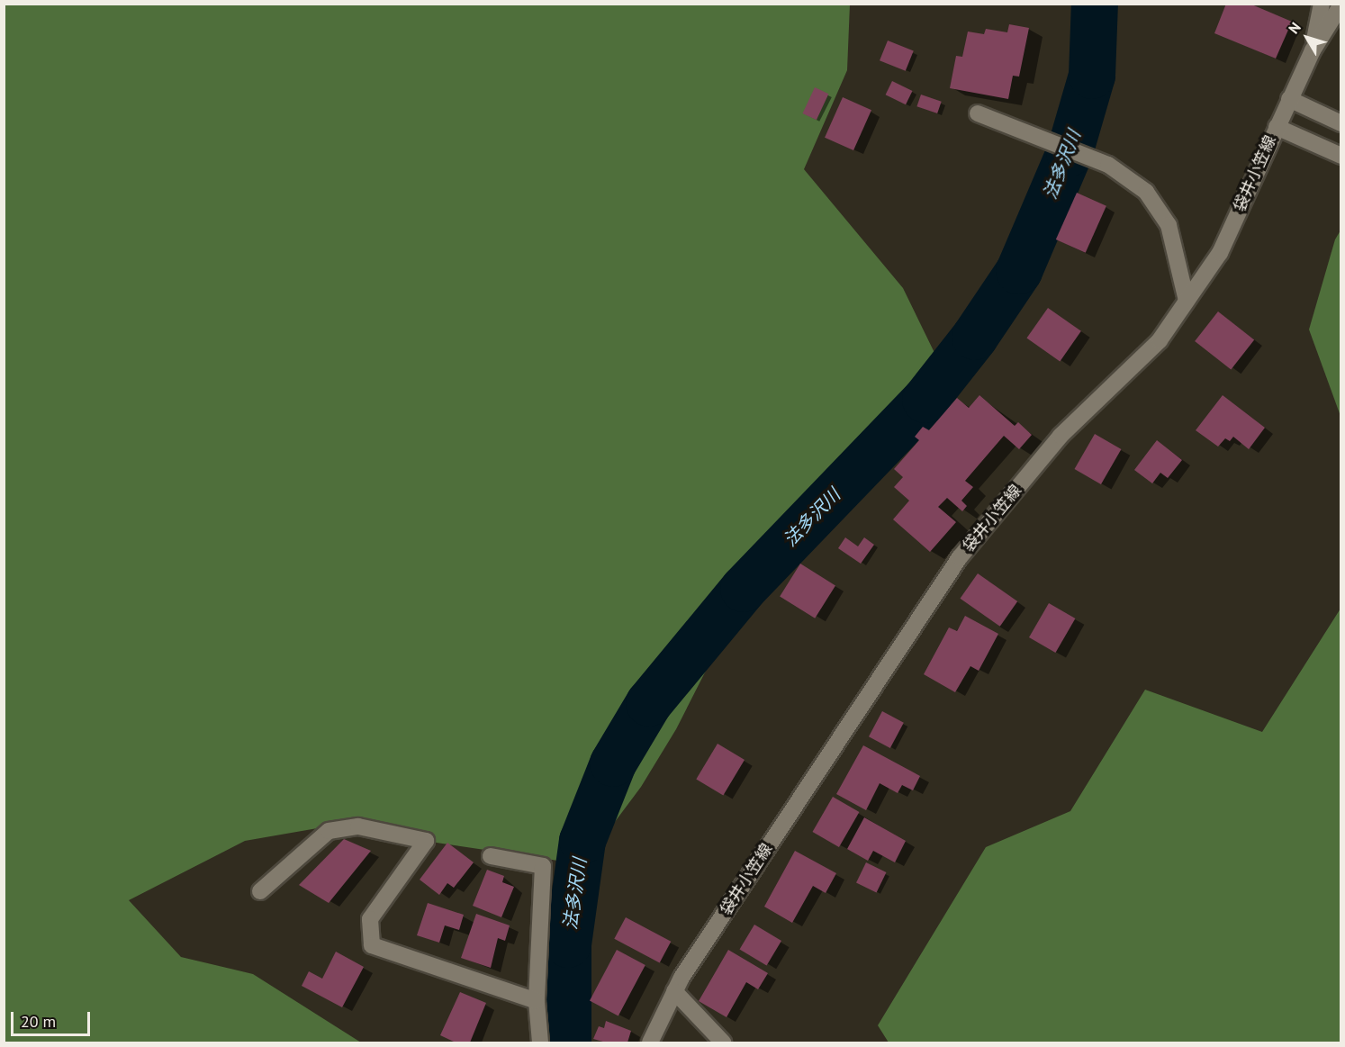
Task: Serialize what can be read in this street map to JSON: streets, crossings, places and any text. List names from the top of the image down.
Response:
{
  "streets": {
    "street": ["袋井小笠線"]
  },
  "water": ["法多沢川"],
  "scale_bar": "20 m",
  "north": "top left"
}
